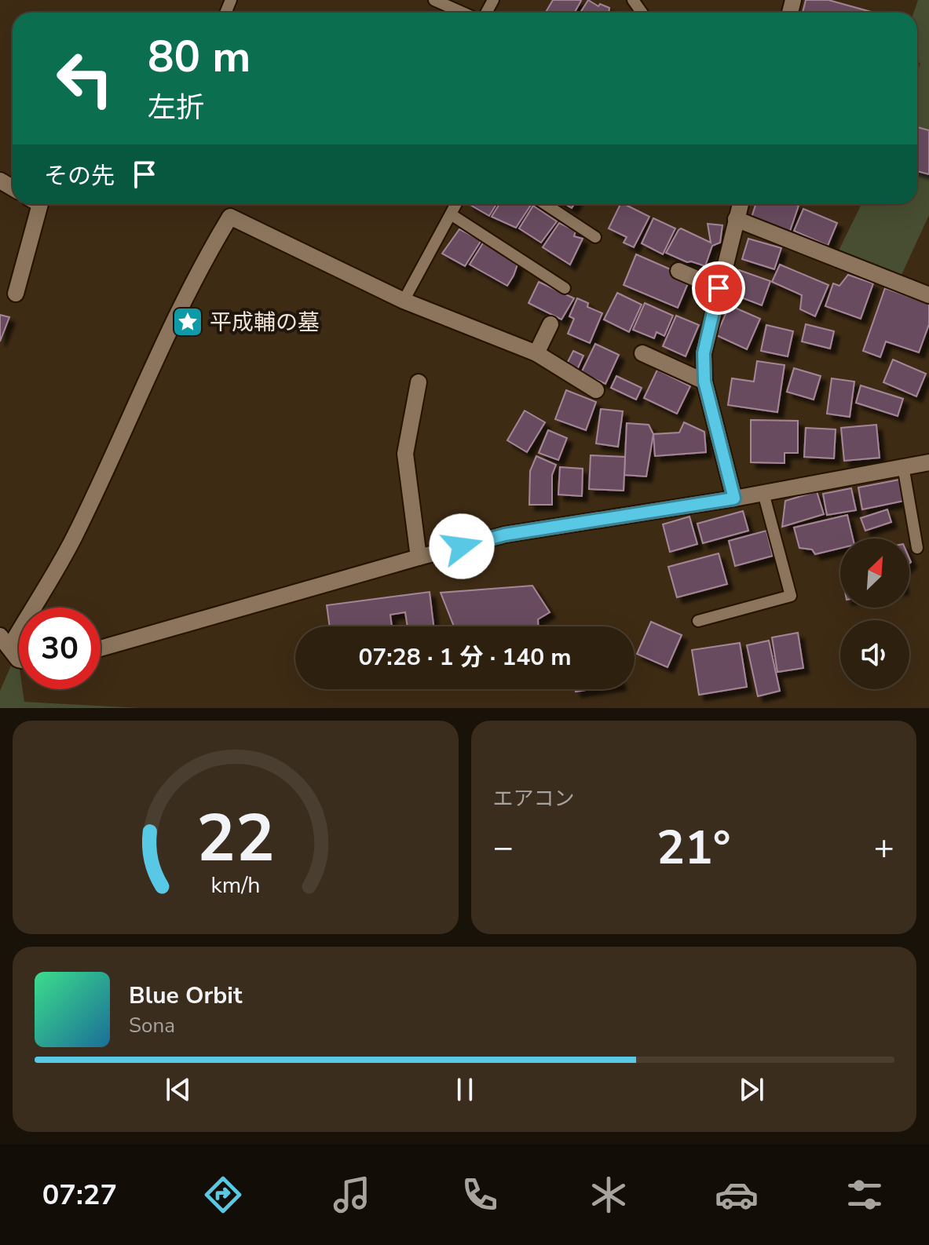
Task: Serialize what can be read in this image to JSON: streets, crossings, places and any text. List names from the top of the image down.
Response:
{
  "places": {
    "place": ["平成輔の墓"]
  },
  "north": "top right",
  "page": {
    "turn": ["80 m", "左折"],
    "then": "その先",
    "limit": "30",
    "trip": "07:28 · 1 分 · 140 m",
    "tile": "エアコン",
    "heat": ["−", "21°", "+"],
    "song": ["Blue Orbit", "Sona"],
    "tabs": "07:27",
    "gauge": ["22", "km/h"]
  }
}
